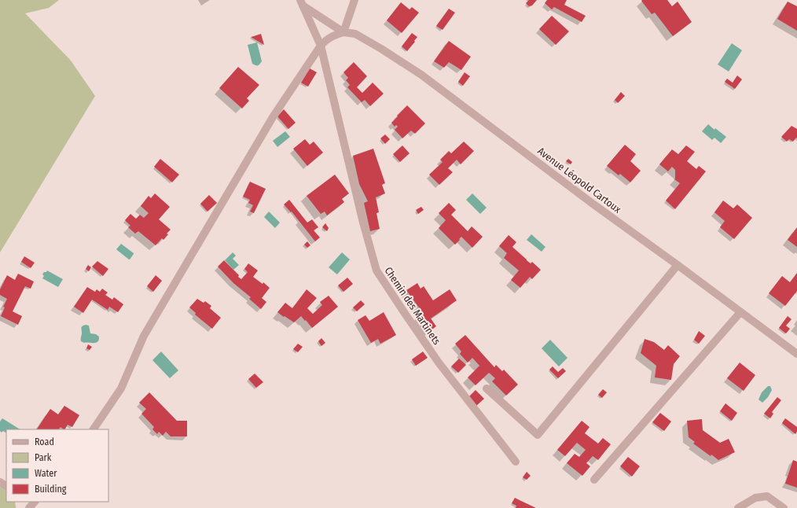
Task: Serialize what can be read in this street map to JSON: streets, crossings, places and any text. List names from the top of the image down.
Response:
{
  "streets": {
    "street": ["Avenue Léopold Cartoux", "Chemin des Martinets"]
  },
  "legend": [
    "Road",
    "Park",
    "Water",
    "Building"
  ]
}
